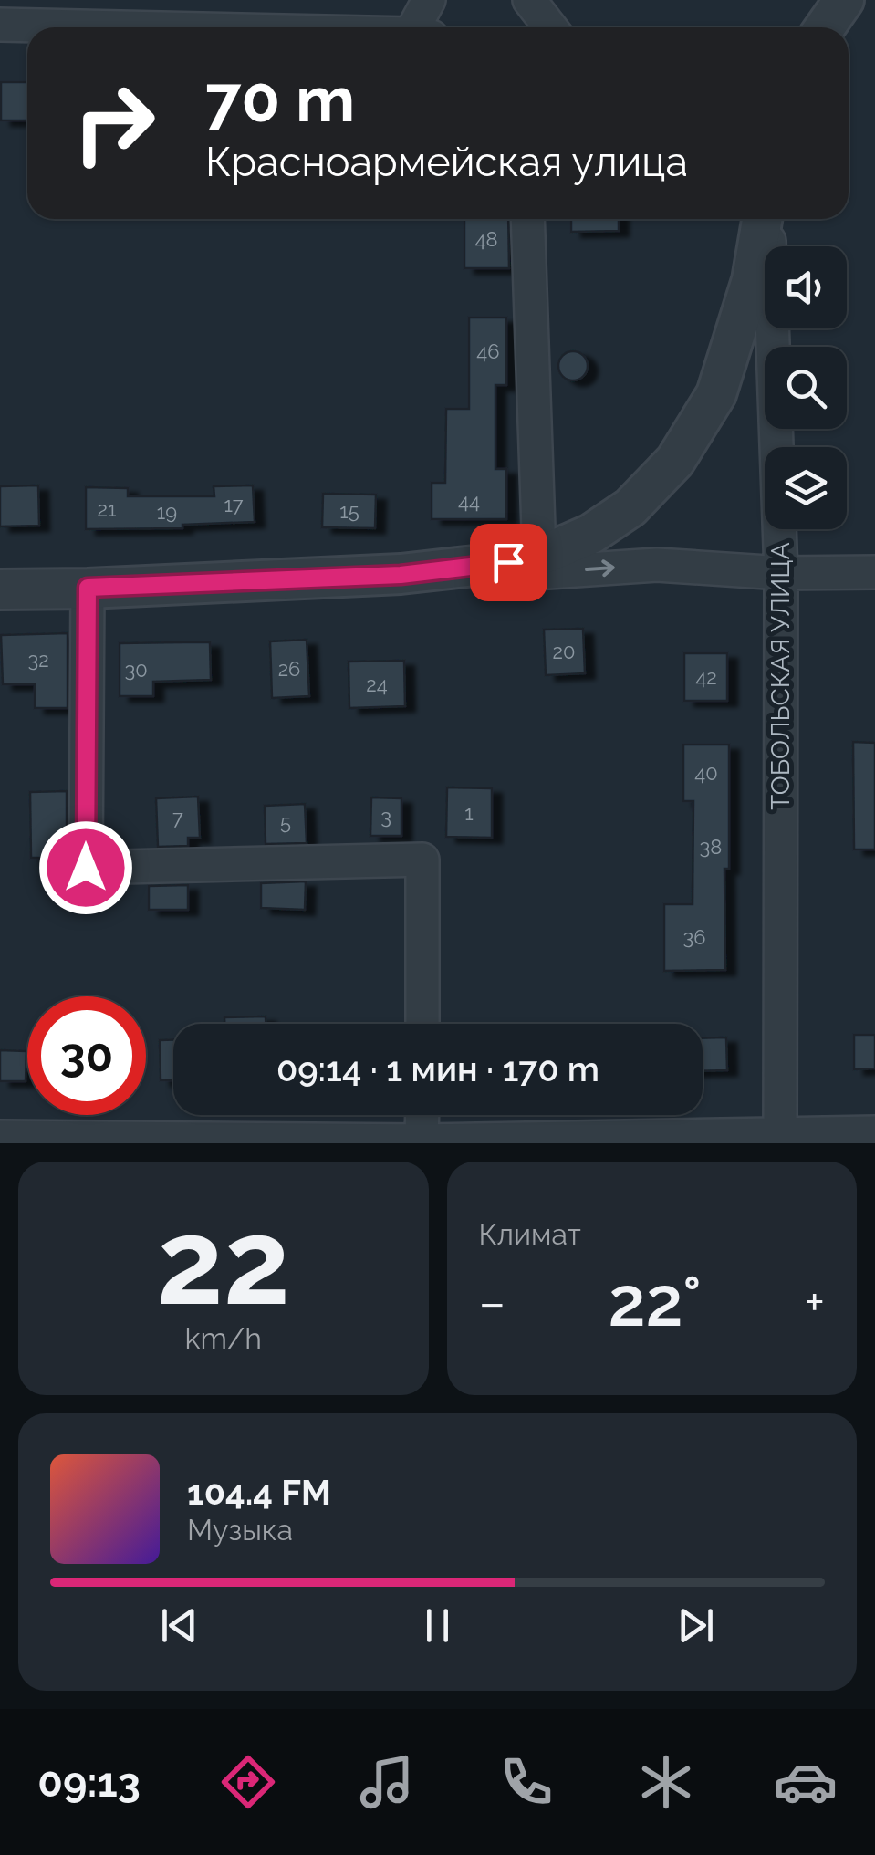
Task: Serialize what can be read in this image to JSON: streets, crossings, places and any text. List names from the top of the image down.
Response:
{
  "streets": {
    "street": ["ТОБОЛЬСКАЯ УЛИЦА"]
  },
  "house_numbers": [
    "48",
    "46",
    "44",
    "17",
    "21",
    "15",
    "19",
    "20",
    "32",
    "26",
    "30",
    "42",
    "24",
    "40",
    "1",
    "3",
    "7",
    "5",
    "38",
    "36"
  ],
  "page": {
    "turn": ["70 m", "Красноармейская улица"],
    "limit": "30",
    "trip": "09:14 · 1 мин · 170 m",
    "tile": [
      ["22", "km/h"],
      "Климат"
    ],
    "heat": ["−", "22°", "+"],
    "song": ["104.4 FM", "Музыка"],
    "tabs": "09:13"
  }
}
